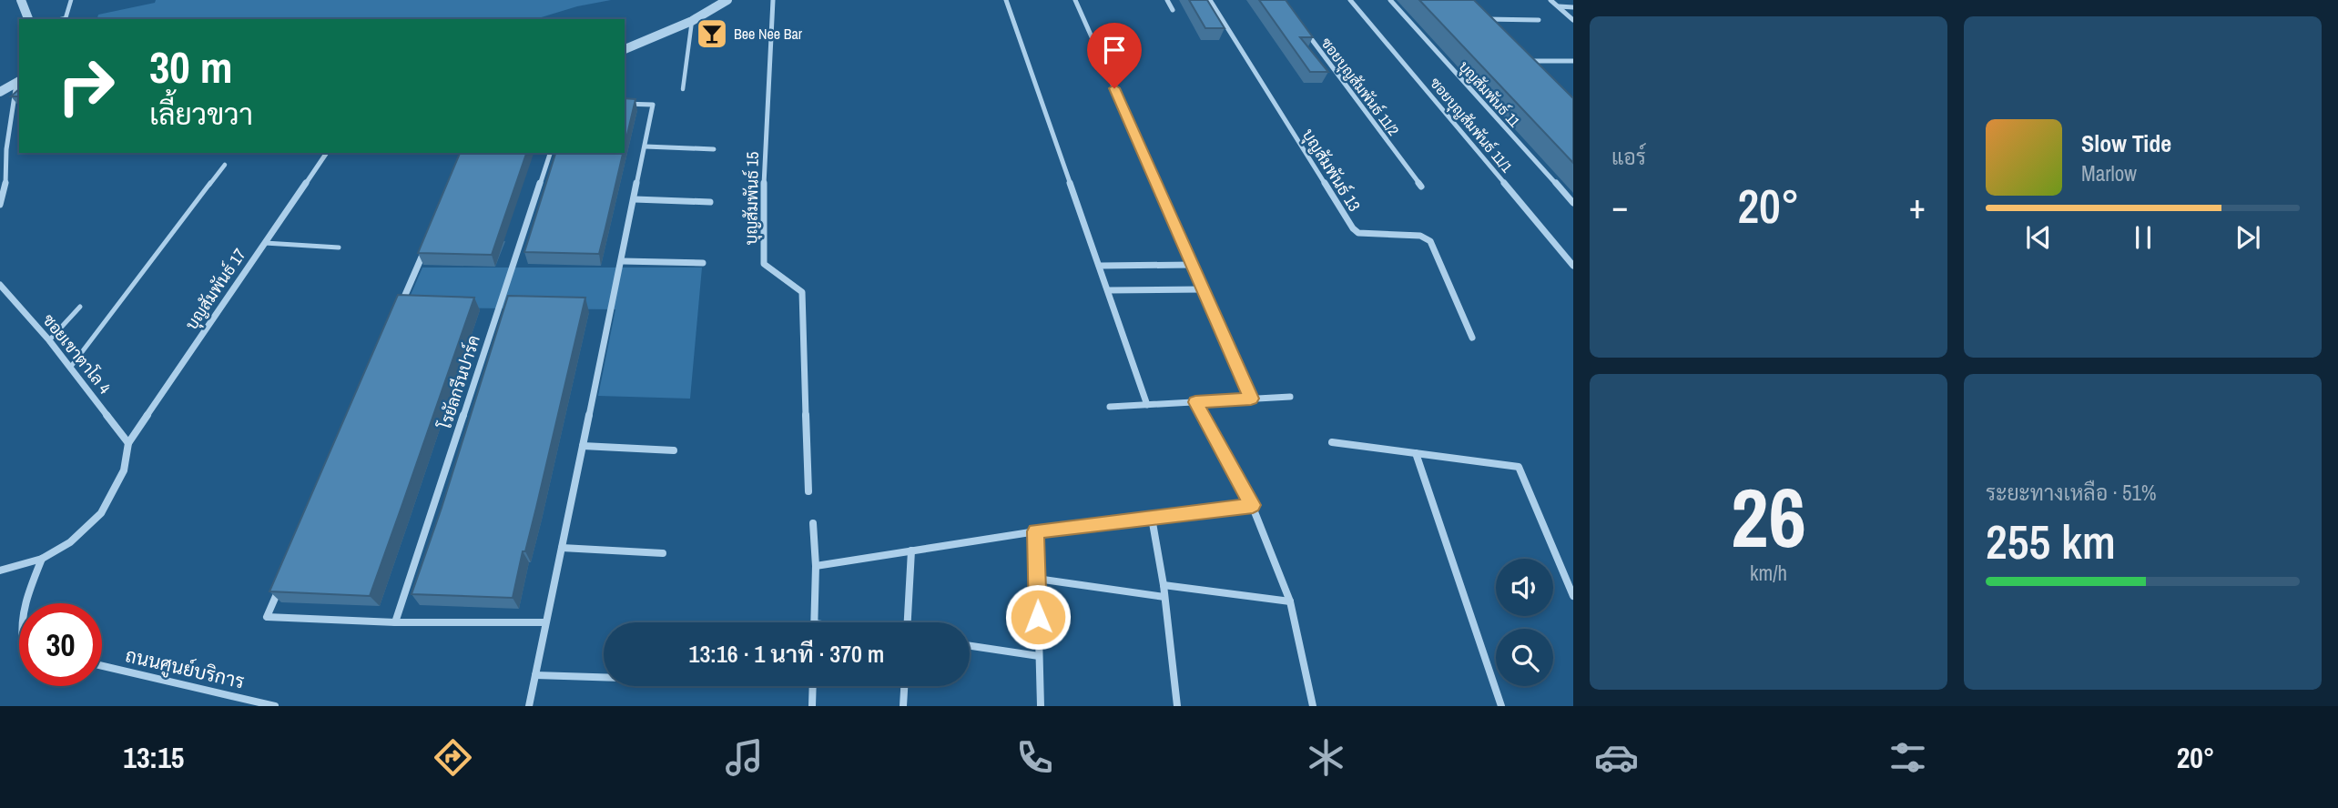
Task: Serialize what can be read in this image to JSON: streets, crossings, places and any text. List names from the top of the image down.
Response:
{
  "streets": {
    "street": [
      "ซอยบุญสัมพันธ์ 11/2",
      "บุญสัมพันธ์ 11",
      "ซอยบุญสัมพันธ์ 11/1",
      "บุญสัมพันธ์ 13",
      "บุญสัมพันธ์ 15",
      "บุญสัมพันธ์ 17",
      "ซอยเขาตาโล 4",
      "โรยัลกรีนปาร์ค",
      "ถนนศูนย์บริการ"
    ]
  },
  "crossings": [
    ["บุญสัมพันธ์ 17", "ซอยเขาตาโล 4"]
  ],
  "places": {
    "bar": ["Bee Nee Bar"]
  },
  "page": {
    "tile": [
      "แอร์",
      ["26", "km/h"],
      ["ระยะทางเหลือ · 51%", "255 km"]
    ],
    "turn": ["30 m", "เลี้ยวขวา"],
    "song": ["Slow Tide", "Marlow"],
    "heat": ["−", "20°", "+"],
    "limit": "30",
    "trip": "13:16 · 1 นาที · 370 m",
    "tabs": ["13:15", "20°"]
  }
}
